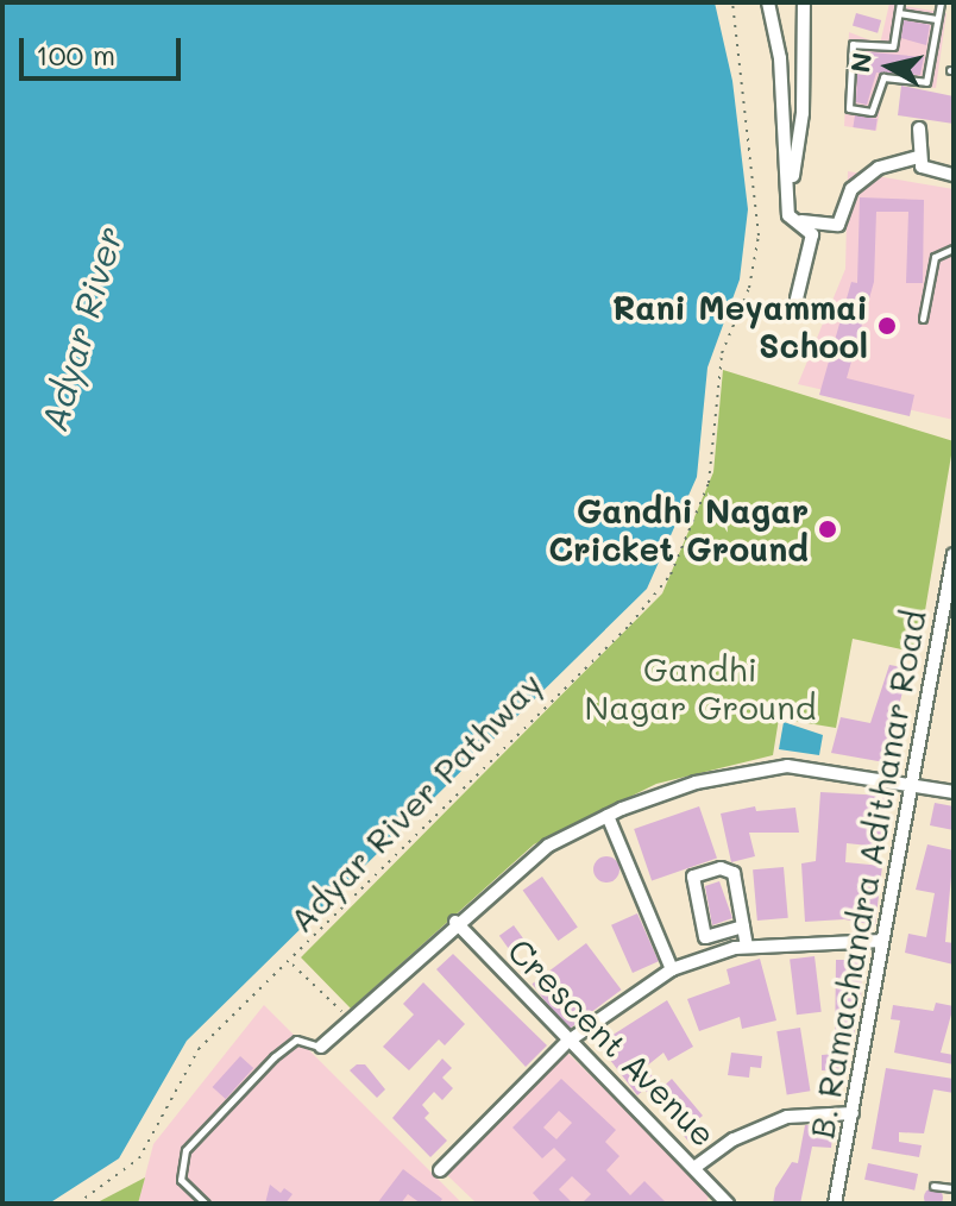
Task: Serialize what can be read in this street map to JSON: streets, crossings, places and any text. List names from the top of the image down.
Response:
{
  "streets": {
    "street": ["B. Ramachandra Adithanar Road", "Crescent Avenue"],
    "path": ["Adyar River Pathway"]
  },
  "water": ["Adyar River"],
  "parks": ["Gandhi Nagar Ground"],
  "places": ["Rani Meyammai School", "Gandhi Nagar Cricket Ground"],
  "scale_bar": "100 m",
  "north": "left"
}
